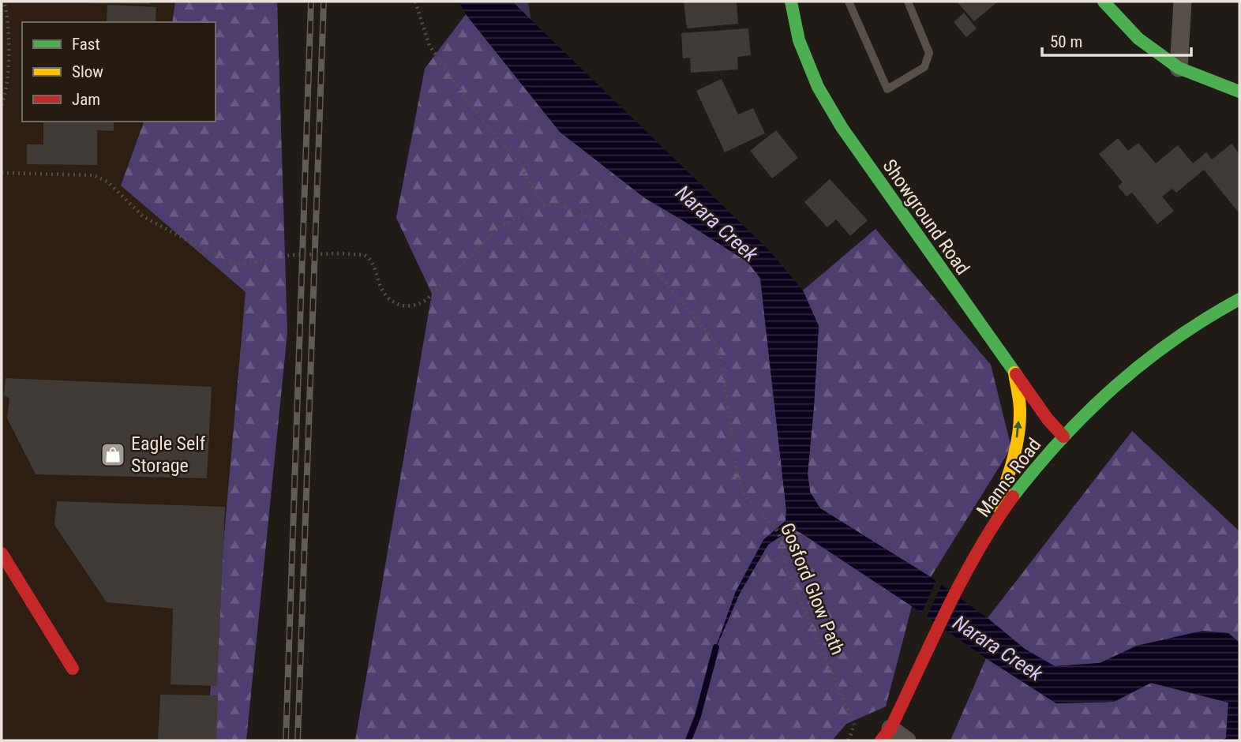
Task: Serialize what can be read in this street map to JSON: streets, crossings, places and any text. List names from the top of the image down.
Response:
{
  "streets": {
    "street": ["Showground Road", "Manns Road"],
    "path": ["Gosford Glow Path"]
  },
  "crossings": [
    ["Showground Road", "Manns Road"]
  ],
  "water": ["Narara Creek"],
  "places": {
    "shop": ["Eagle Self Storage"]
  },
  "legend": ["Fast", "Slow", "Jam"],
  "scale_bar": "50 m"
}
